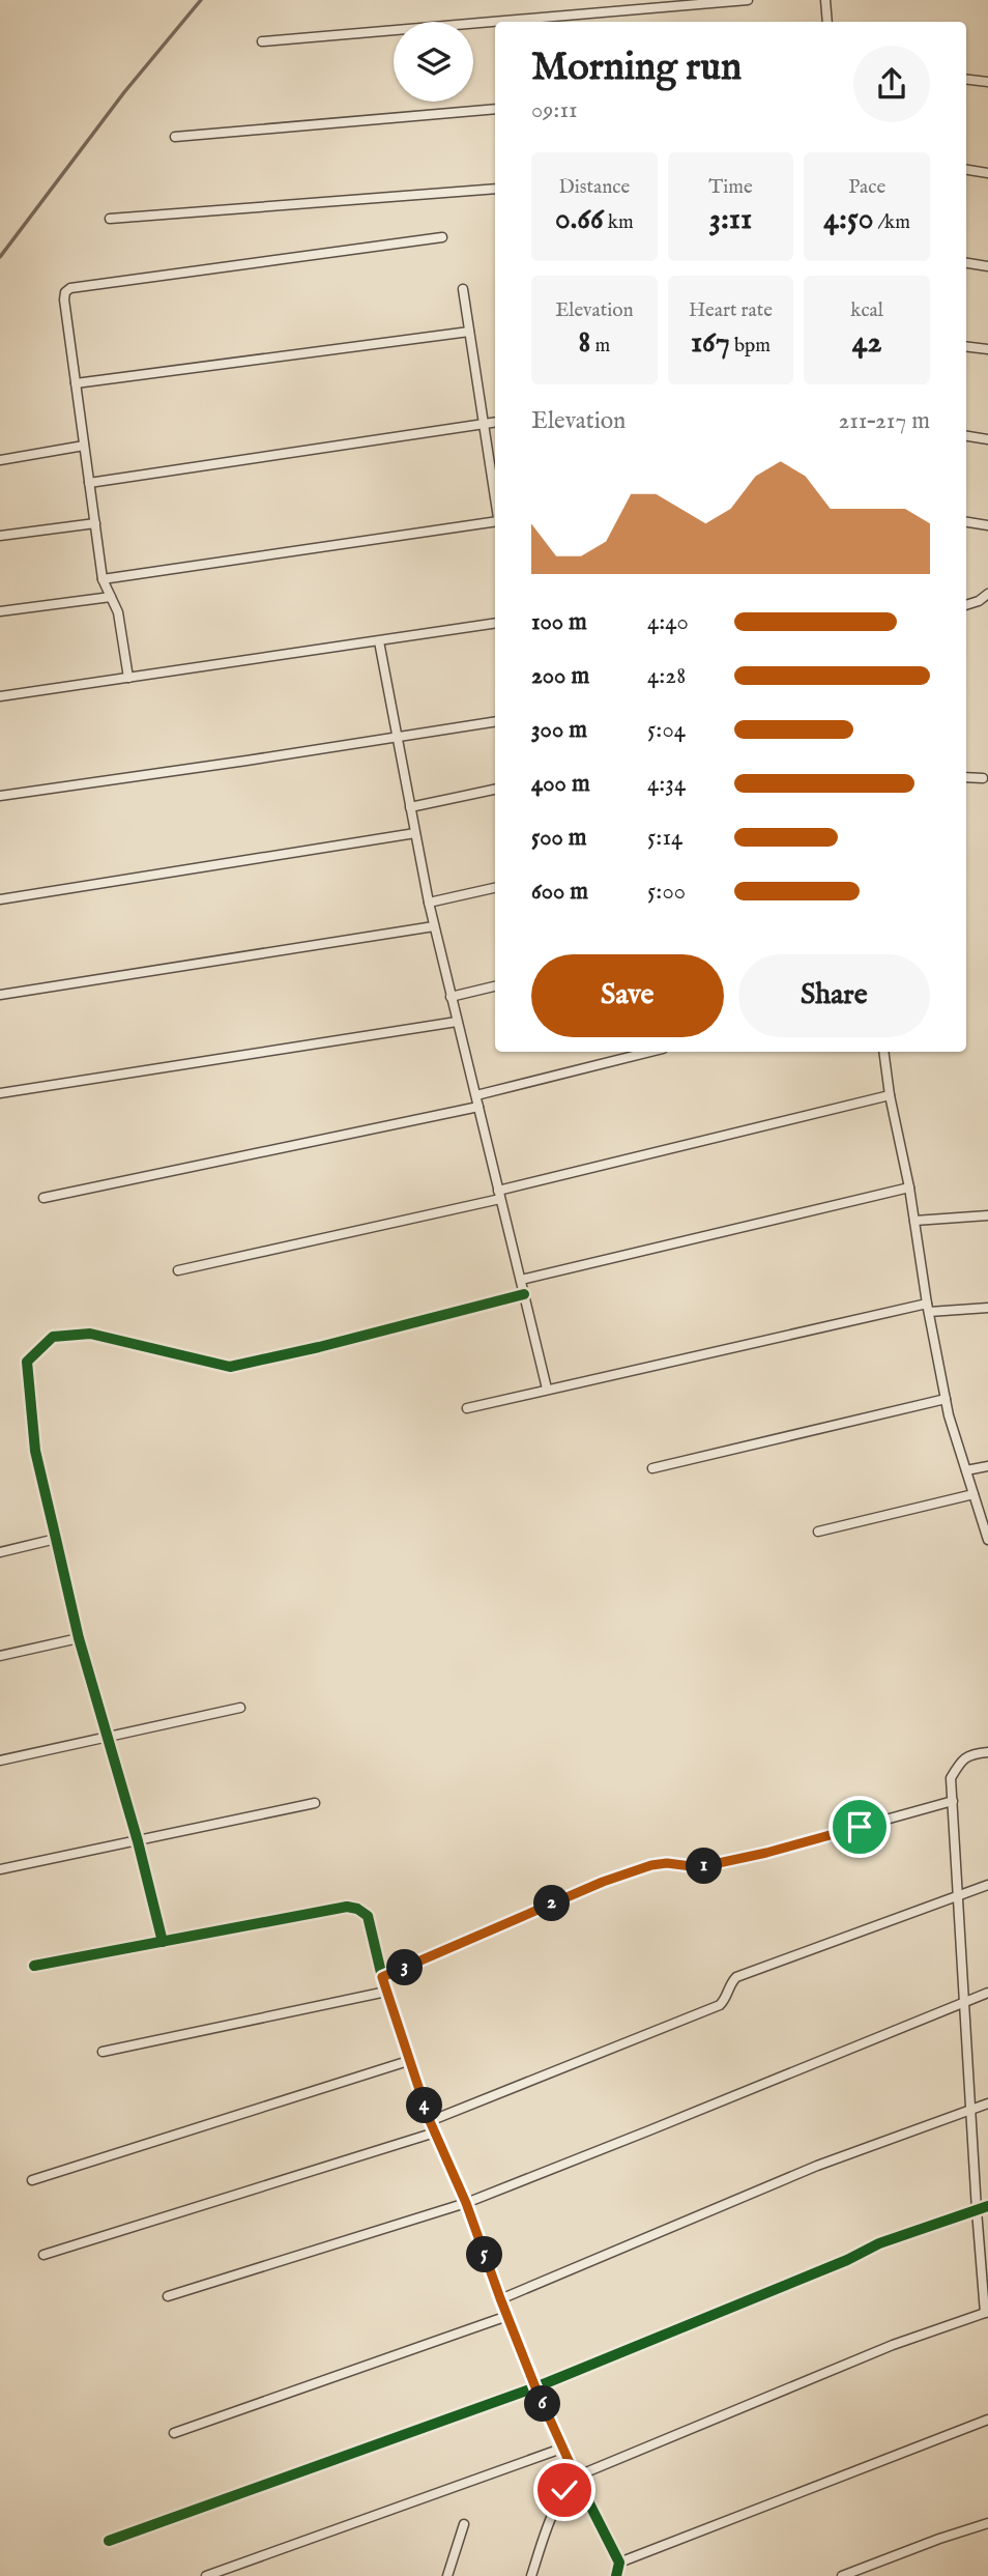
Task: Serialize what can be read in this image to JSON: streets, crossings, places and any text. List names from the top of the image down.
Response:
{
  "page": {
    "heading": ["Morning run", "09:11"],
    "stats": [
      ["Distance", "0.66 km"],
      ["Time", "3:11"],
      ["Pace", "4:50 /km"],
      ["Elevation", "8 m"],
      ["Heart rate", "167 bpm"],
      ["kcal", "42"]
    ],
    "chart": ["Elevation", "211–217 m"],
    "list": [
      {
        "name": "100 m",
        "note": "4:40"
      },
      {
        "name": "200 m",
        "note": "4:28"
      },
      {
        "name": "300 m",
        "note": "5:04"
      },
      {
        "name": "400 m",
        "note": "4:34"
      },
      {
        "name": "500 m",
        "note": "5:14"
      },
      {
        "name": "600 m",
        "note": "5:00"
      }
    ],
    "buttons": ["Save", "Share"],
    "pins": [
      "1",
      "2",
      "3",
      "4",
      "5",
      "6"
    ]
  }
}
